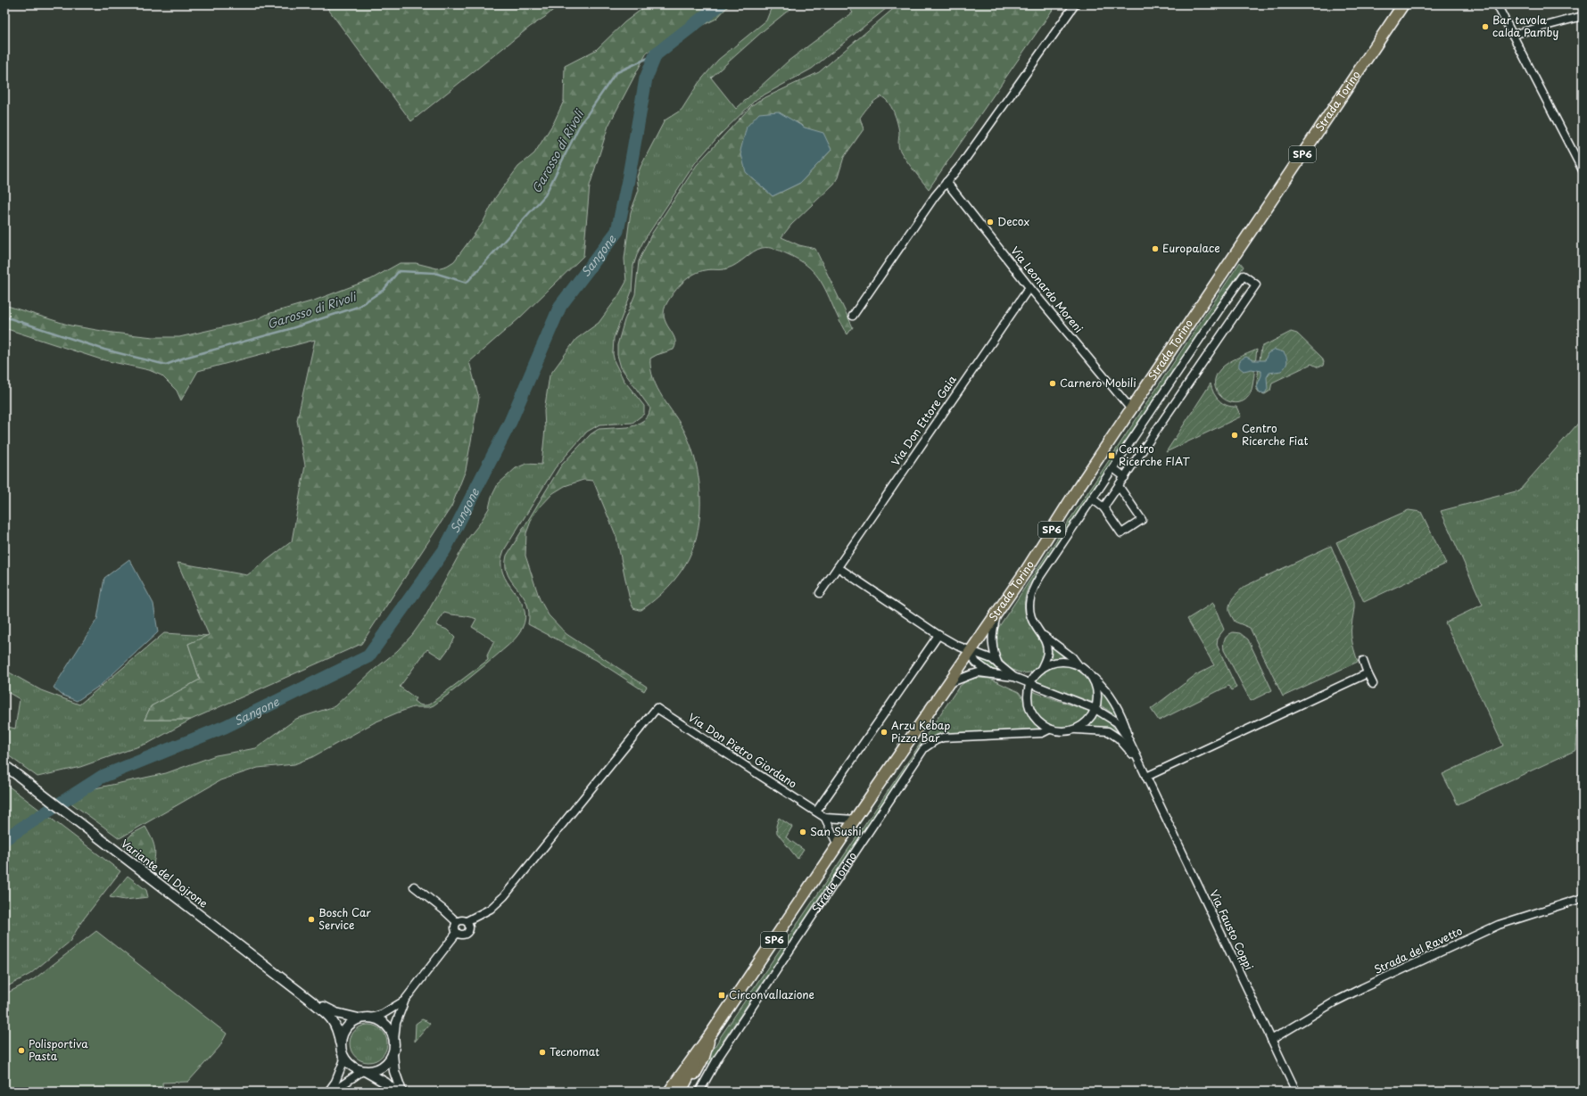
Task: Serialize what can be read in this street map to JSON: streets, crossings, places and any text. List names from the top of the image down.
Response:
{
  "streets": {
    "main road": ["Strada Torino", "SP6"],
    "street": [
      "Via Leonardo Moreni",
      "Via Don Ettore Gaia",
      "Via Don Pietro Giordano",
      "Variante del Dojrone",
      "Via Fausto Coppi",
      "Strada del Ravetto"
    ]
  },
  "crossings": [
    ["Strada Torino", "SP6"],
    ["Strada Torino", "Via Leonardo Moreni"],
    ["Strada Torino", "Via Don Pietro Giordano"],
    ["Strada Torino", "Via Fausto Coppi"],
    ["Via Leonardo Moreni", "Via Don Ettore Gaia"],
    ["Via Fausto Coppi", "Strada del Ravetto"]
  ],
  "water": ["Garosso di Rivoli", "Sangone"],
  "places": {
    "other": [
      "Bar tavola calda Pamby",
      "Decox",
      "Europalace",
      "Carnero Mobili",
      "Centro Ricerche Fiat",
      "Arzu Kebap Pizza Bar",
      "San Sushi",
      "Bosch Car Service",
      "Polisportiva Pasta",
      "Tecnomat"
    ],
    "transit": ["Centro Ricerche FIAT", "Circonvallazione"]
  }
}
